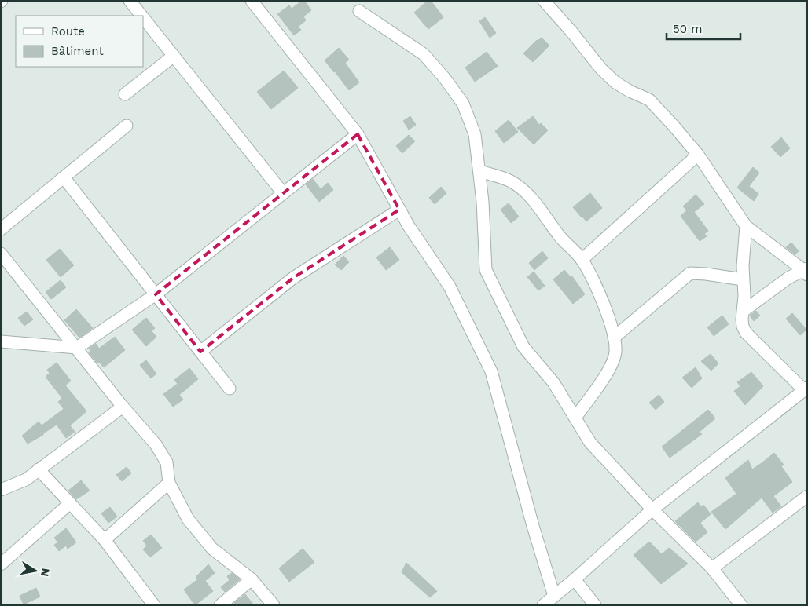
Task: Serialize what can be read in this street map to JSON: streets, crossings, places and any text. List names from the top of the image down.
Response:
{
  "legend": ["Route", "Bâtiment"],
  "scale_bar": "50 m",
  "north": "right"
}
